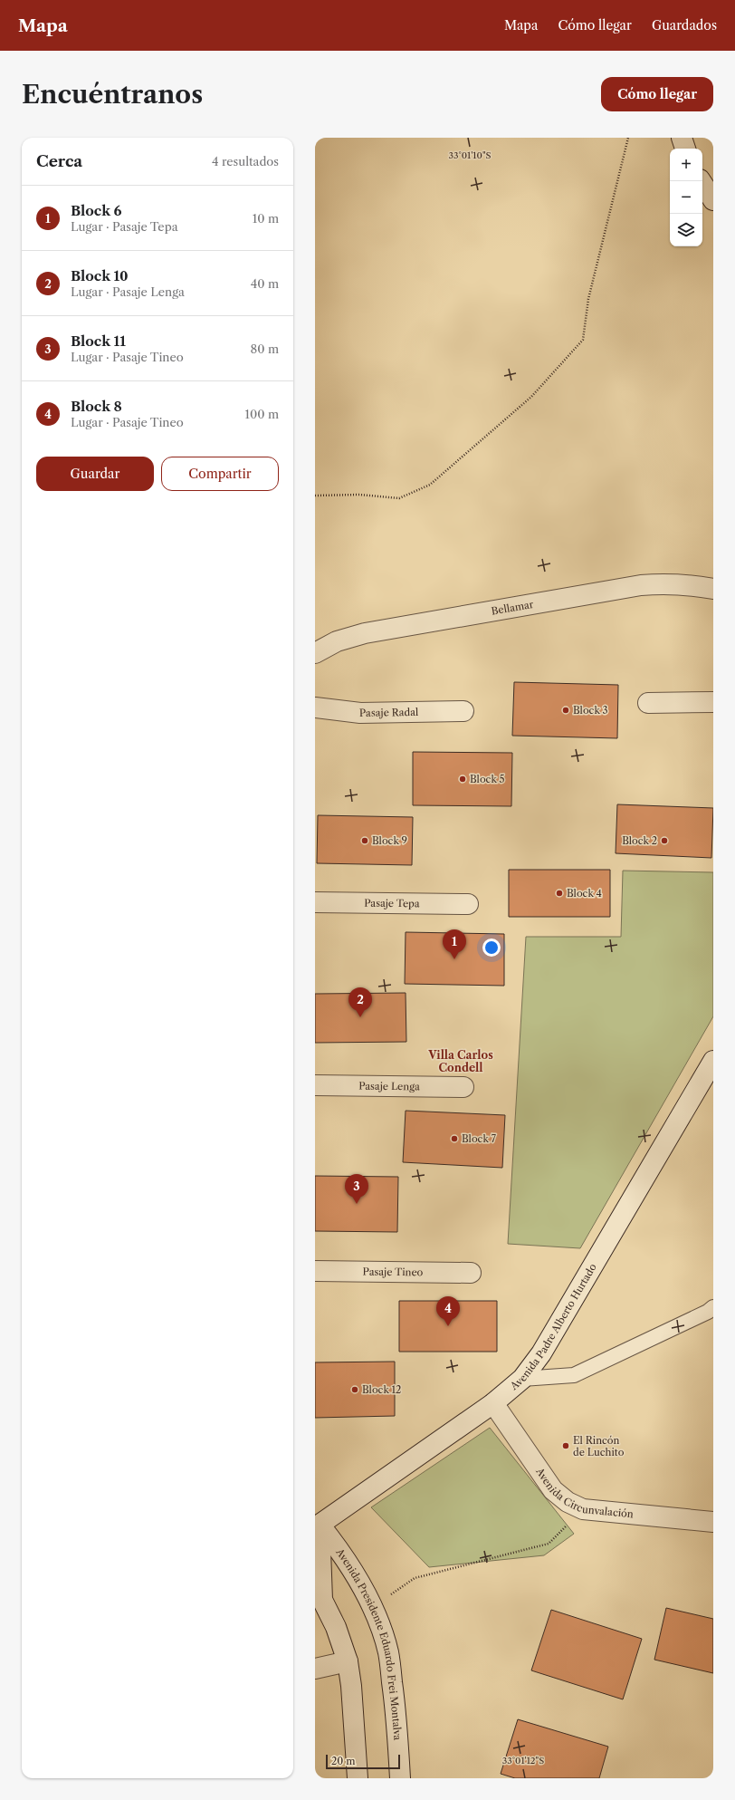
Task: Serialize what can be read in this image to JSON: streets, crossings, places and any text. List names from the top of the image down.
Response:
{
  "streets": {
    "street": [
      "Bellamar",
      "Pasaje Radal",
      "Pasaje Tepa",
      "Pasaje Lenga",
      "Pasaje Tineo",
      "Avenida Padre Alberto Hurtado",
      "Avenida Circunvalación",
      "Avenida Presidente Eduardo Frei Montalva"
    ]
  },
  "crossings": [
    ["Avenida Padre Alberto Hurtado", "Avenida Circunvalación"],
    ["Avenida Padre Alberto Hurtado", "Avenida Presidente Eduardo Frei Montalva"]
  ],
  "districts": ["Villa Carlos Condell"],
  "places": [
    "Block 3",
    "Block 5",
    "Block 9",
    "Block 2",
    "Block 4",
    "Block 7",
    "Block 12",
    "El Rincón de Luchito"
  ],
  "scale_bar": "20 m",
  "page": {
    "header": "Mapa",
    "nav": ["Mapa", "Cómo llegar", "Guardados"],
    "buttons": [
      "Cómo llegar",
      ["Guardar", "Compartir"]
    ],
    "title": "Encuéntranos",
    "heading": ["Cerca", "4 resultados"],
    "map_buttons": ["+", "−"],
    "list": [
      {
        "mark": "1",
        "name": "Block 6",
        "note": "Lugar · Pasaje Tepa",
        "value": "10 m"
      },
      {
        "mark": "2",
        "name": "Block 10",
        "note": "Lugar · Pasaje Lenga",
        "value": "40 m"
      },
      {
        "mark": "3",
        "name": "Block 11",
        "note": "Lugar · Pasaje Tineo",
        "value": "80 m"
      },
      {
        "mark": "4",
        "name": "Block 8",
        "note": "Lugar · Pasaje Tineo",
        "value": "100 m"
      }
    ],
    "pins": [
      "1",
      "2",
      "3",
      "4"
    ],
    "scale": "20 m"
  },
  "coordinates": ["33°01'10\"S", "33°01'12\"S"]
}
